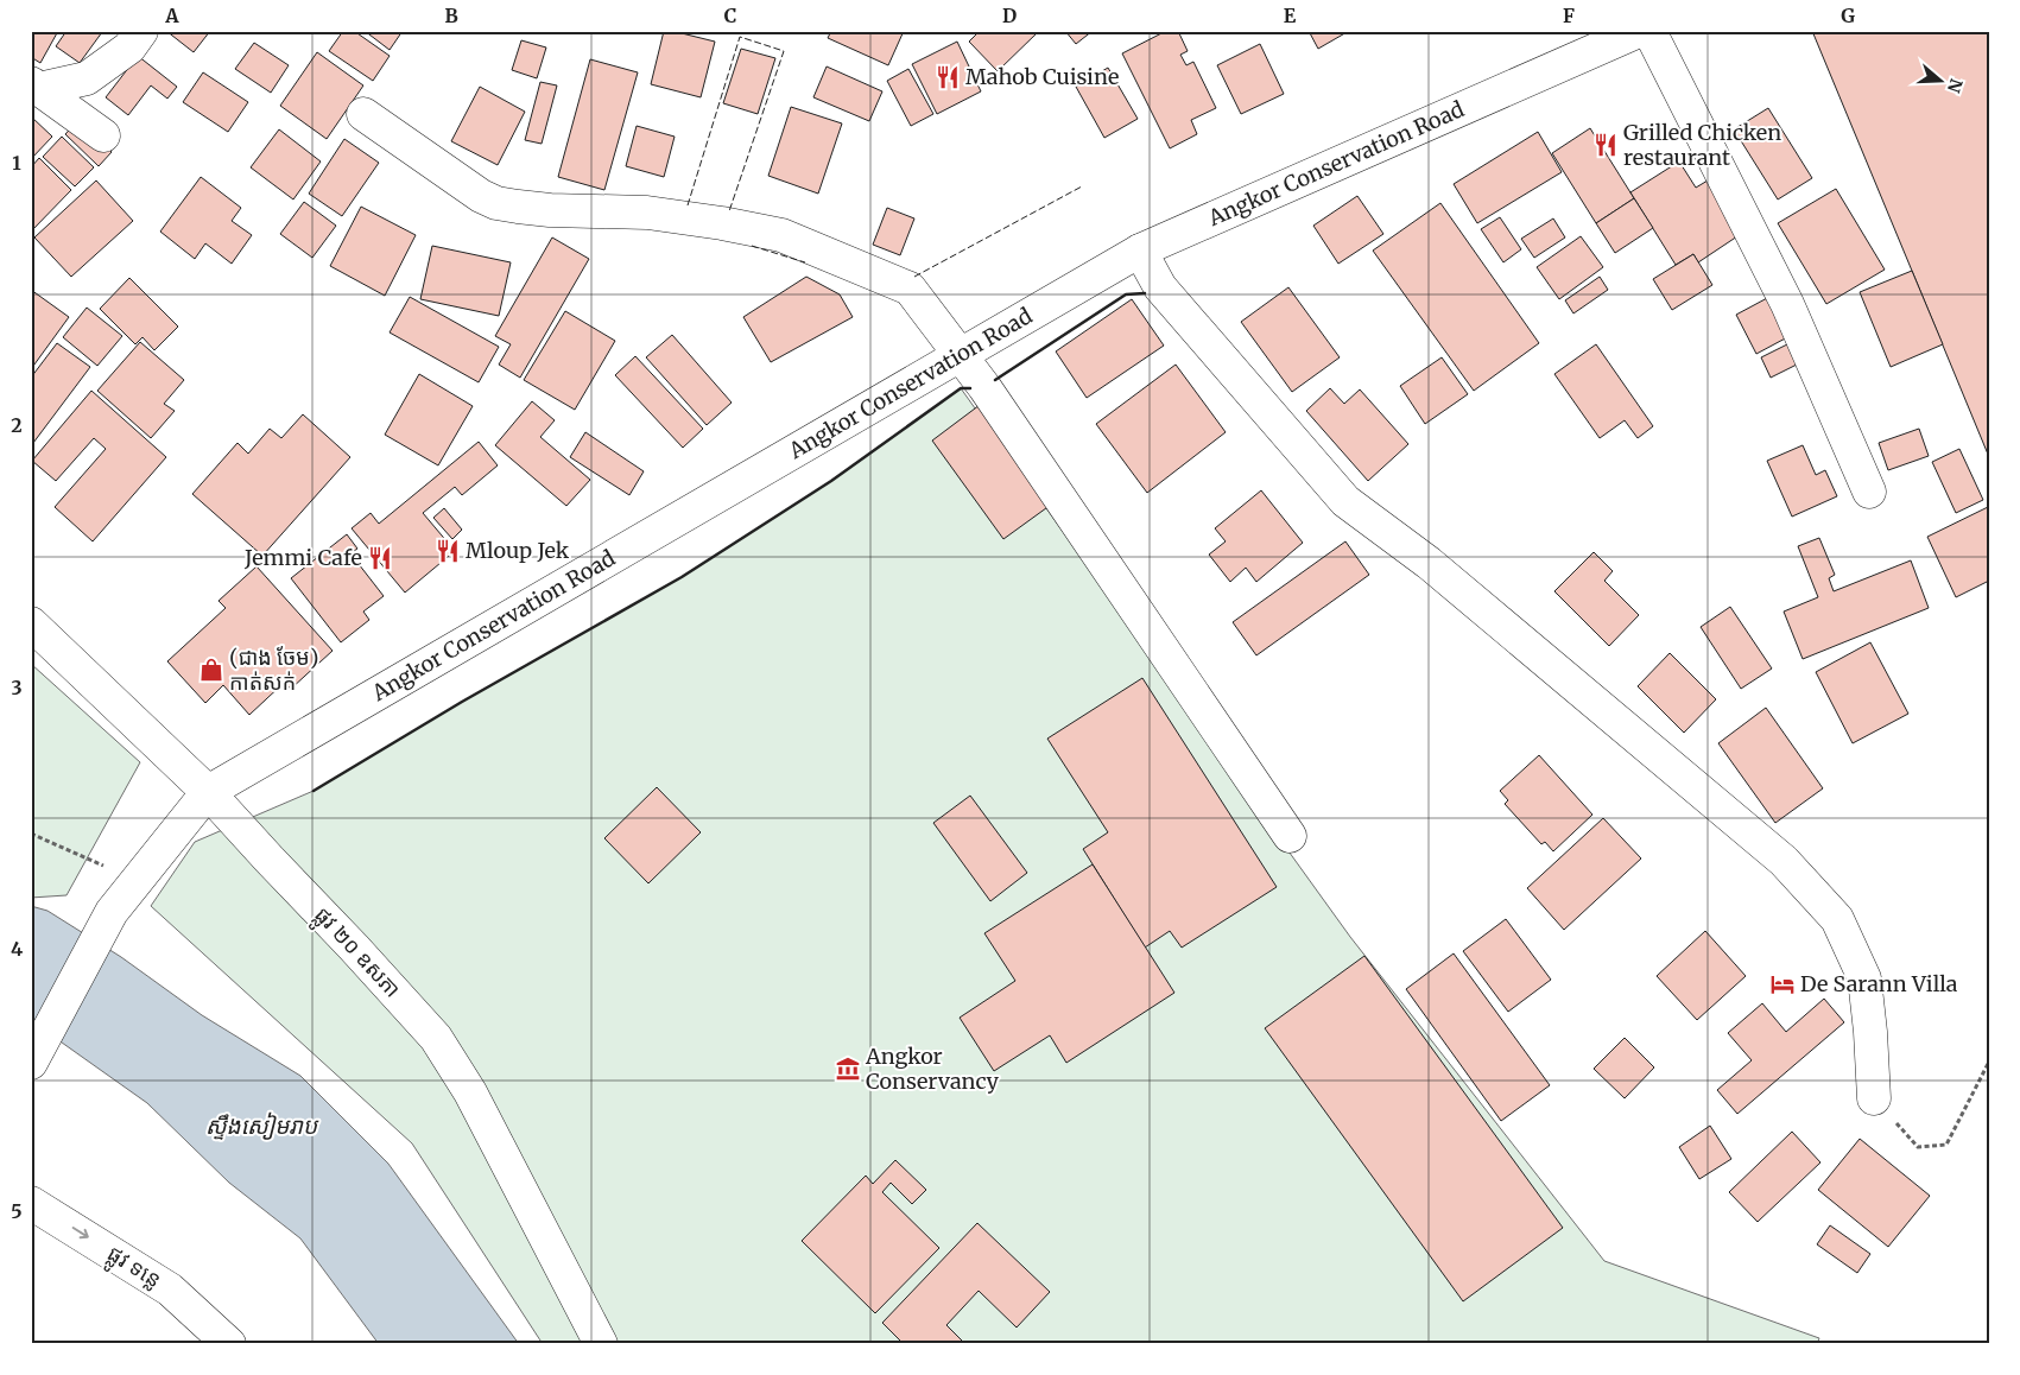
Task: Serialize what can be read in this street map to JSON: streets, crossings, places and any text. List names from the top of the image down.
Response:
{
  "streets": {
    "street": ["Angkor Conservation Road", "ផ្លូវ ២០ ឧសភា", "ផ្លូវ ទន្លេ"]
  },
  "crossings": [
    ["Angkor Conservation Road", "ផ្លូវ ២០ ឧសភា"]
  ],
  "one_way": ["ផ្លូវ ទន្លេ"],
  "water": ["ស្ទឹងសៀមរាប"],
  "places": {
    "restaurant": [
      "Mahob Cuisine",
      "Grilled Chicken restaurant",
      "Mloup Jek",
      "Jemmi Cafe"
    ],
    "shop": ["(ជាង ចែម) កាត់សក់"],
    "hotel": ["De Sarann Villa"],
    "museum": ["Angkor Conservancy"]
  },
  "north": "right",
  "grid": {
    "columns": [
      "A",
      "B",
      "C",
      "D",
      "E",
      "F",
      "G"
    ],
    "rows": [
      "1",
      "2",
      "3",
      "4",
      "5"
    ]
  }
}
